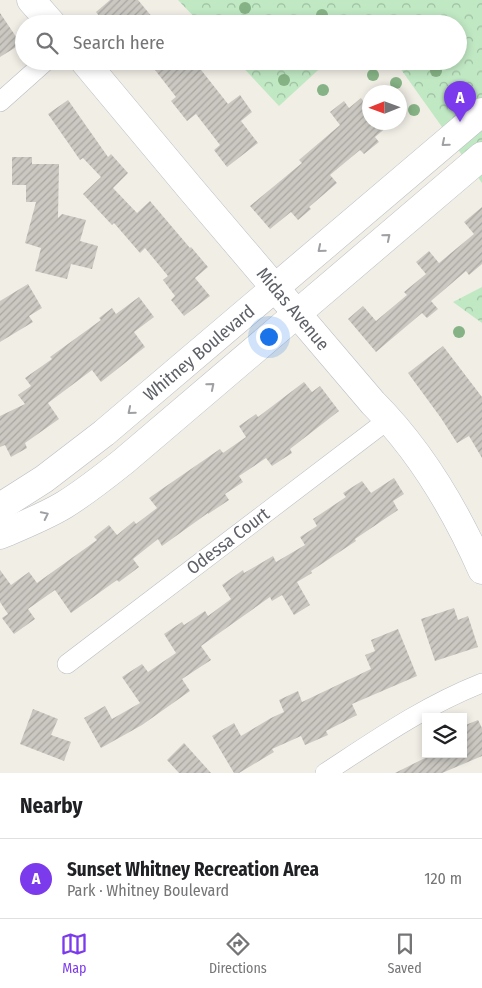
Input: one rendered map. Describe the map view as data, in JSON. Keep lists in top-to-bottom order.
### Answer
{
  "streets": {
    "street": ["Midas Avenue", "Whitney Boulevard", "Odessa Court"]
  },
  "crossings": [
    ["Midas Avenue", "Whitney Boulevard"],
    ["Midas Avenue", "Odessa Court"]
  ],
  "north": "left",
  "page": {
    "search": "Search here",
    "pins": "A",
    "heading": "Nearby",
    "list": [
      {
        "mark": "A",
        "name": "Sunset Whitney Recreation Area",
        "note": "Park · Whitney Boulevard",
        "value": "120 m"
      }
    ],
    "nav": ["Map", "Directions", "Saved"]
  }
}
